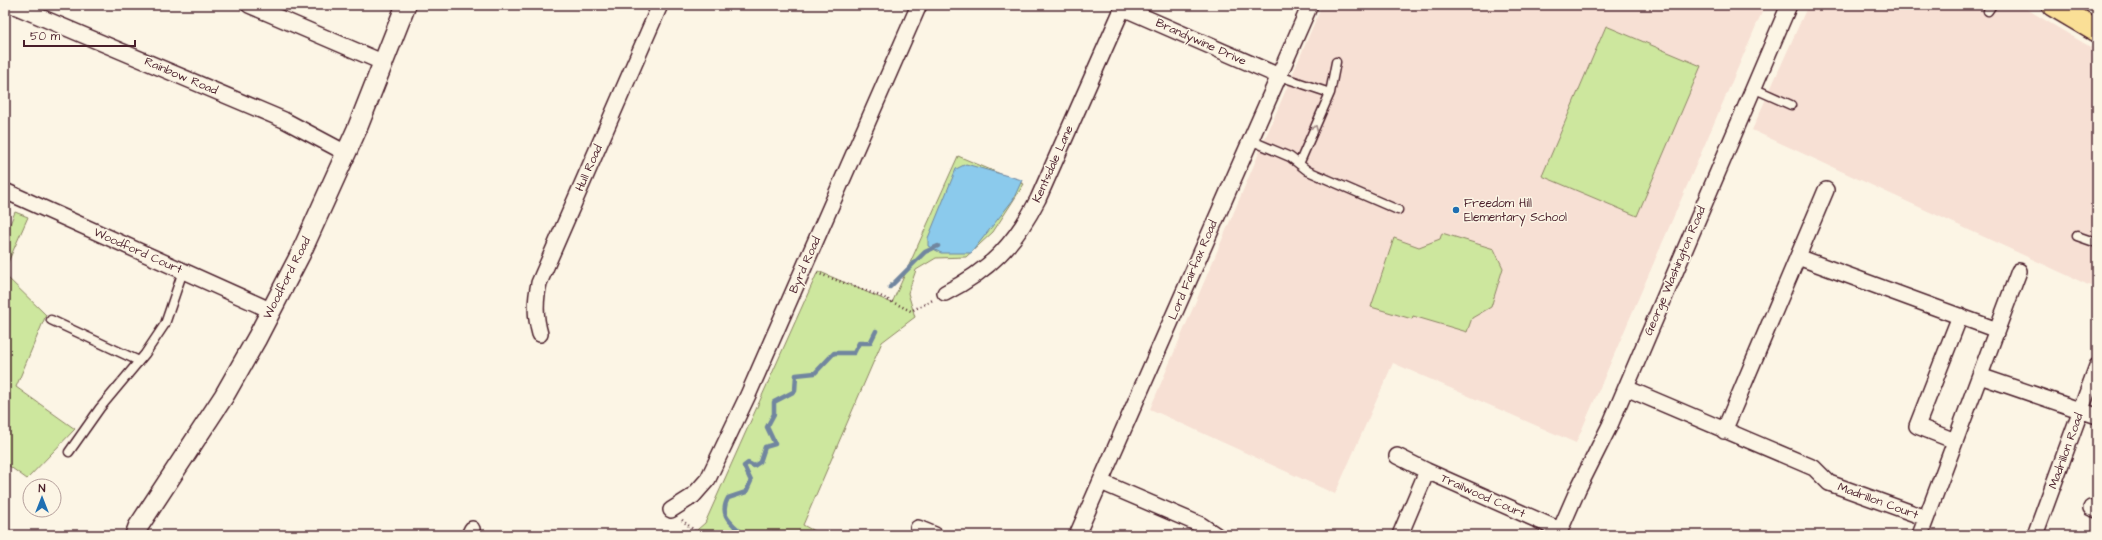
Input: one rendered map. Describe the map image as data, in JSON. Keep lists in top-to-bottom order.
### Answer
{
  "streets": {
    "street": [
      "Brandywine Drive",
      "Rainbow Road",
      "Kentsdale Lane",
      "Hull Road",
      "Woodford Court",
      "Byrd Road",
      "Lord Fairfax Road",
      "George Washington Road",
      "Woodford Road",
      "Madrillon Road",
      "Trailwood Court",
      "Madrillon Court"
    ]
  },
  "crossings": [
    ["Brandywine Drive", "Kentsdale Lane"],
    ["Brandywine Drive", "Lord Fairfax Road"],
    ["Rainbow Road", "Woodford Road"],
    ["Woodford Court", "Woodford Road"],
    ["George Washington Road", "Trailwood Court"],
    ["George Washington Road", "Madrillon Court"]
  ],
  "places": ["Freedom Hill Elementary School"],
  "scale_bar": "50 m",
  "north": "top"
}
